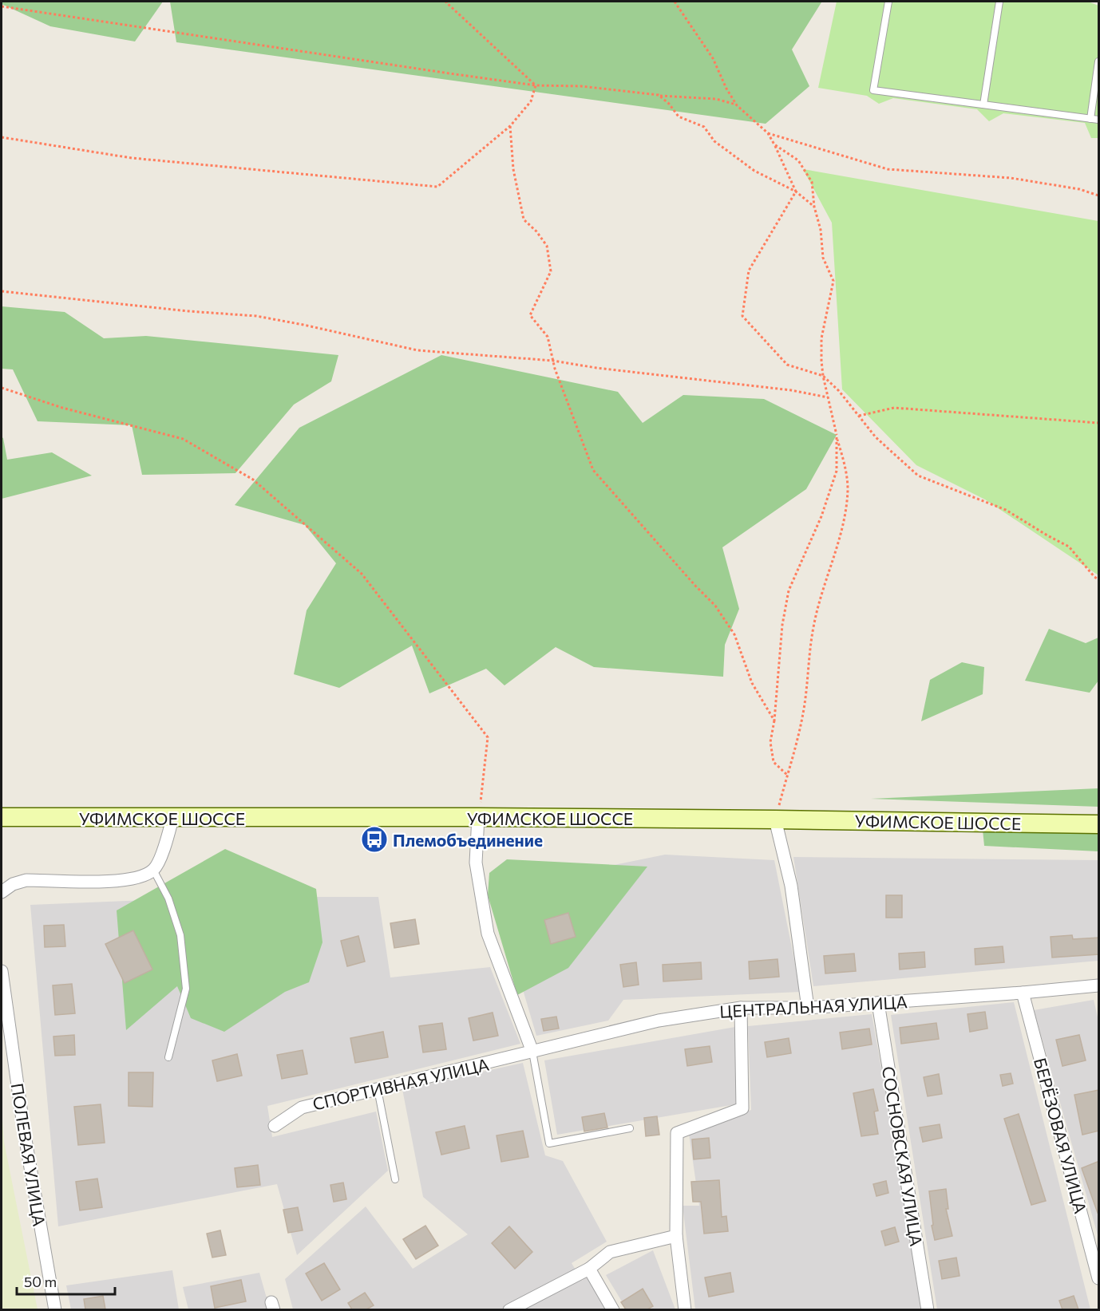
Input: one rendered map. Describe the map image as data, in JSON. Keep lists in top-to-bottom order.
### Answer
{
  "streets": {
    "main road": ["УФИМСКОЕ ШОССЕ"],
    "street": [
      "ЦЕНТРАЛЬНАЯ УЛИЦА",
      "СПОРТИВНАЯ УЛИЦА",
      "БЕРЁЗОВАЯ УЛИЦА",
      "ПОЛЕВАЯ УЛИЦА",
      "СОСНОВСКАЯ УЛИЦА"
    ]
  },
  "crossings": [
    ["ЦЕНТРАЛЬНАЯ УЛИЦА", "СПОРТИВНАЯ УЛИЦА"],
    ["ЦЕНТРАЛЬНАЯ УЛИЦА", "БЕРЁЗОВАЯ УЛИЦА"],
    ["ЦЕНТРАЛЬНАЯ УЛИЦА", "СОСНОВСКАЯ УЛИЦА"]
  ],
  "places": {
    "bus stop": ["Племобъединение"]
  },
  "scale_bar": "50 m"
}
